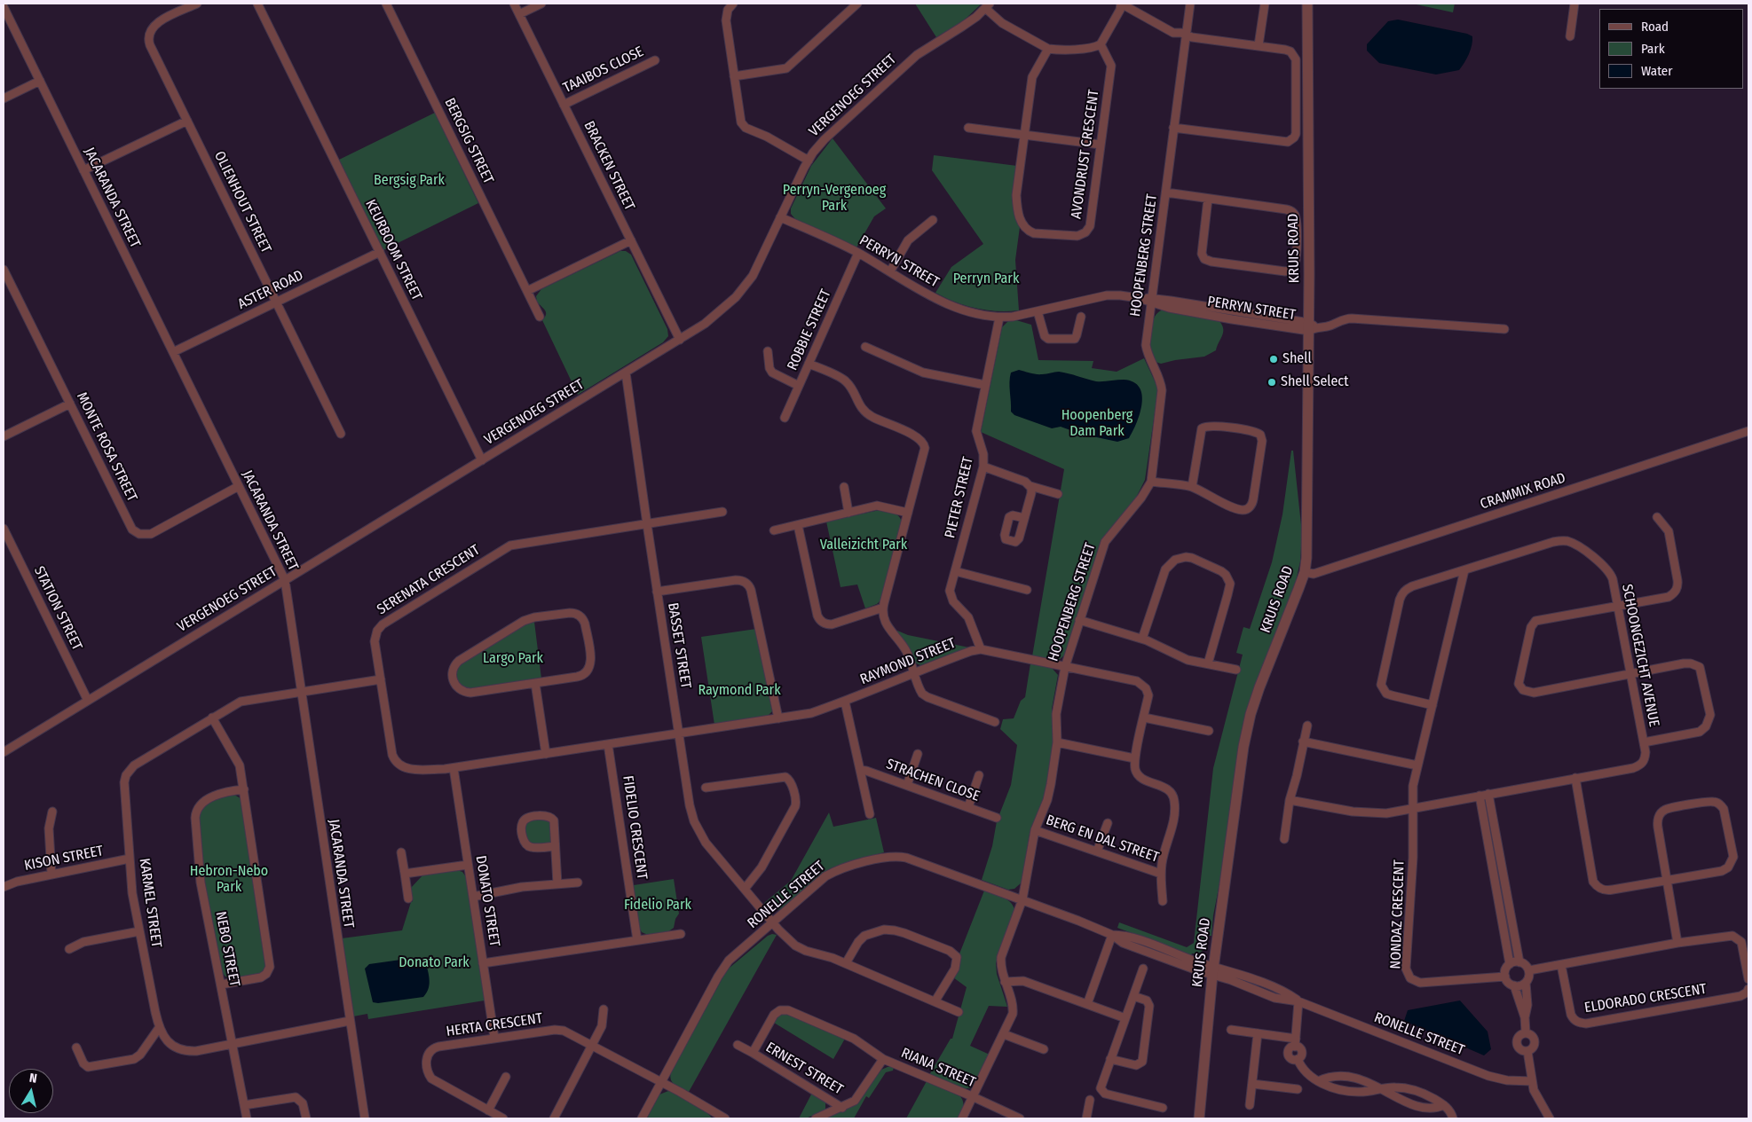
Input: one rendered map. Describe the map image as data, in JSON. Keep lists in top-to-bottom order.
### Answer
{
  "streets": {
    "street": [
      "TAAIBOS CLOSE",
      "VERGENOEG STREET",
      "BERGSIG STREET",
      "AVONDRUST CRESCENT",
      "BRACKEN STREET",
      "JACARANDA STREET",
      "OLIENHOUT STREET",
      "KRUIS ROAD",
      "KEURBOOM STREET",
      "HOOPENBERG STREET",
      "PERRYN STREET",
      "ASTER ROAD",
      "ROBBIE STREET",
      "MONTE ROSA STREET",
      "CRAMMIX ROAD",
      "PIETER STREET",
      "SERENATA CRESCENT",
      "STATION STREET",
      "BASSET STREET",
      "SCHOONGEZICHT AVENUE",
      "RAYMOND STREET",
      "STRACHEN CLOSE",
      "FIDELIO CRESCENT",
      "BERG EN DAL STREET",
      "KISON STREET",
      "RONELLE STREET",
      "DONATO STREET",
      "KARMEL STREET",
      "NONDAZ CRESCENT",
      "NEBO STREET",
      "ELDORADO CRESCENT",
      "HERTA CRESCENT",
      "RIANA STREET",
      "ERNEST STREET"
    ]
  },
  "crossings": [
    ["TAAIBOS CLOSE", "BRACKEN STREET"],
    ["VERGENOEG STREET", "BRACKEN STREET"],
    ["VERGENOEG STREET", "JACARANDA STREET"],
    ["VERGENOEG STREET", "KEURBOOM STREET"],
    ["VERGENOEG STREET", "PERRYN STREET"],
    ["VERGENOEG STREET", "STATION STREET"],
    ["VERGENOEG STREET", "BASSET STREET"],
    ["JACARANDA STREET", "ASTER ROAD"],
    ["JACARANDA STREET", "MONTE ROSA STREET"],
    ["JACARANDA STREET", "KARMEL STREET"],
    ["OLIENHOUT STREET", "ASTER ROAD"],
    ["KRUIS ROAD", "PERRYN STREET"],
    ["KRUIS ROAD", "CRAMMIX ROAD"],
    ["KRUIS ROAD", "RONELLE STREET"],
    ["KEURBOOM STREET", "ASTER ROAD"],
    ["HOOPENBERG STREET", "PERRYN STREET"],
    ["HOOPENBERG STREET", "RAYMOND STREET"],
    ["HOOPENBERG STREET", "BERG EN DAL STREET"],
    ["HOOPENBERG STREET", "RONELLE STREET"],
    ["HOOPENBERG STREET", "RIANA STREET"],
    ["PERRYN STREET", "ROBBIE STREET"],
    ["PERRYN STREET", "PIETER STREET"],
    ["PIETER STREET", "RAYMOND STREET"],
    ["SERENATA CRESCENT", "BASSET STREET"],
    ["SERENATA CRESCENT", "RAYMOND STREET"],
    ["SERENATA CRESCENT", "FIDELIO CRESCENT"],
    ["SERENATA CRESCENT", "DONATO STREET"],
    ["SERENATA CRESCENT", "KARMEL STREET"],
    ["BASSET STREET", "RAYMOND STREET"],
    ["BASSET STREET", "RONELLE STREET"],
    ["SCHOONGEZICHT AVENUE", "NONDAZ CRESCENT"],
    ["KISON STREET", "KARMEL STREET"],
    ["RONELLE STREET", "HERTA CRESCENT"],
    ["DONATO STREET", "HERTA CRESCENT"],
    ["KARMEL STREET", "NEBO STREET"],
    ["RIANA STREET", "ERNEST STREET"]
  ],
  "parks": [
    "Bergsig Park",
    "Perryn-Vergenoeg Park",
    "Perryn Park",
    "Hoopenberg Dam Park",
    "Valleizicht Park",
    "Largo Park",
    "Raymond Park",
    "Hebron-Nebo Park",
    "Fidelio Park",
    "Donato Park"
  ],
  "places": ["Shell", "Shell Select"],
  "legend": ["Road", "Park", "Water"],
  "north": "top"
}
